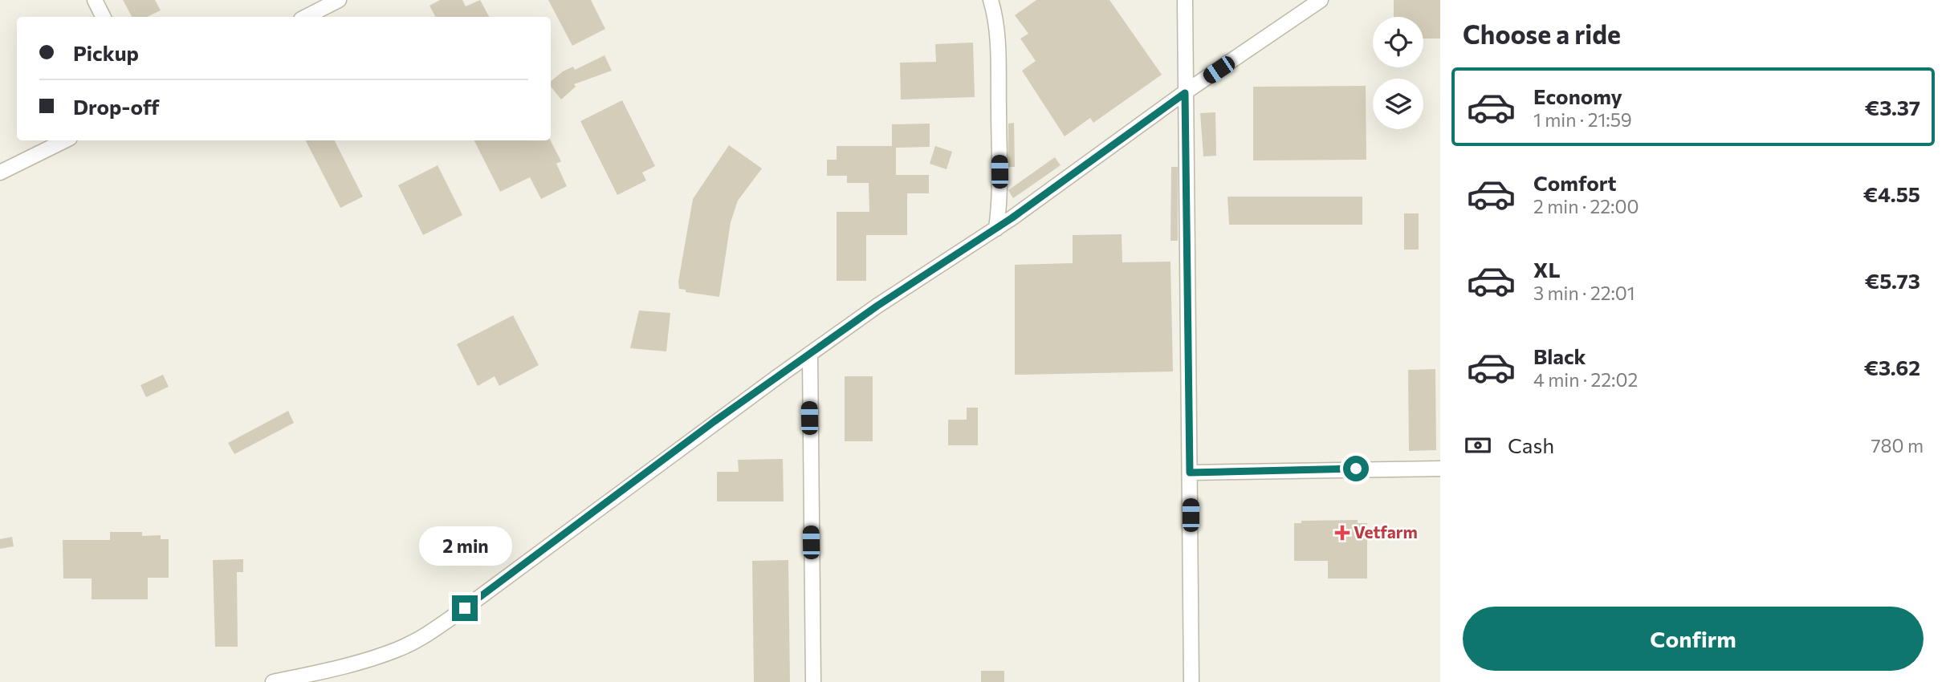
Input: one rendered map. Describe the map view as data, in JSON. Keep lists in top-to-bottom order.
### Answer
{
  "places": {
    "health": ["Vetfarm"]
  },
  "page": {
    "heading": "Choose a ride",
    "banner": ["Pickup", "Drop-off"],
    "list": [
      {
        "name": "Economy",
        "note": "1 min · 21:59",
        "value": "€3.37"
      },
      {
        "name": "Comfort",
        "note": "2 min · 22:00",
        "value": "€4.55"
      },
      {
        "name": "XL",
        "note": "3 min · 22:01",
        "value": "€5.73"
      },
      {
        "name": "Black",
        "note": "4 min · 22:02",
        "value": "€3.62"
      }
    ],
    "pay": ["Cash", "780 m"],
    "bubble": "2 min",
    "buttons": "Confirm"
  }
}
